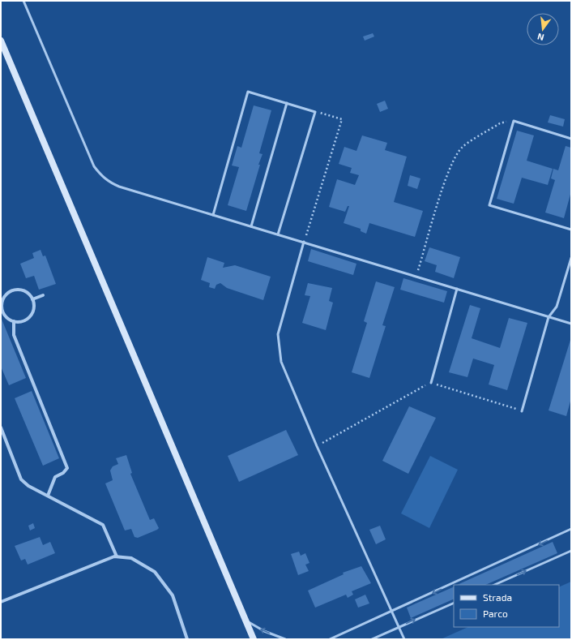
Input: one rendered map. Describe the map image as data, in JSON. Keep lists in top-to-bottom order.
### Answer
{
  "legend": ["Strada", "Parco"],
  "north": "bottom"
}
